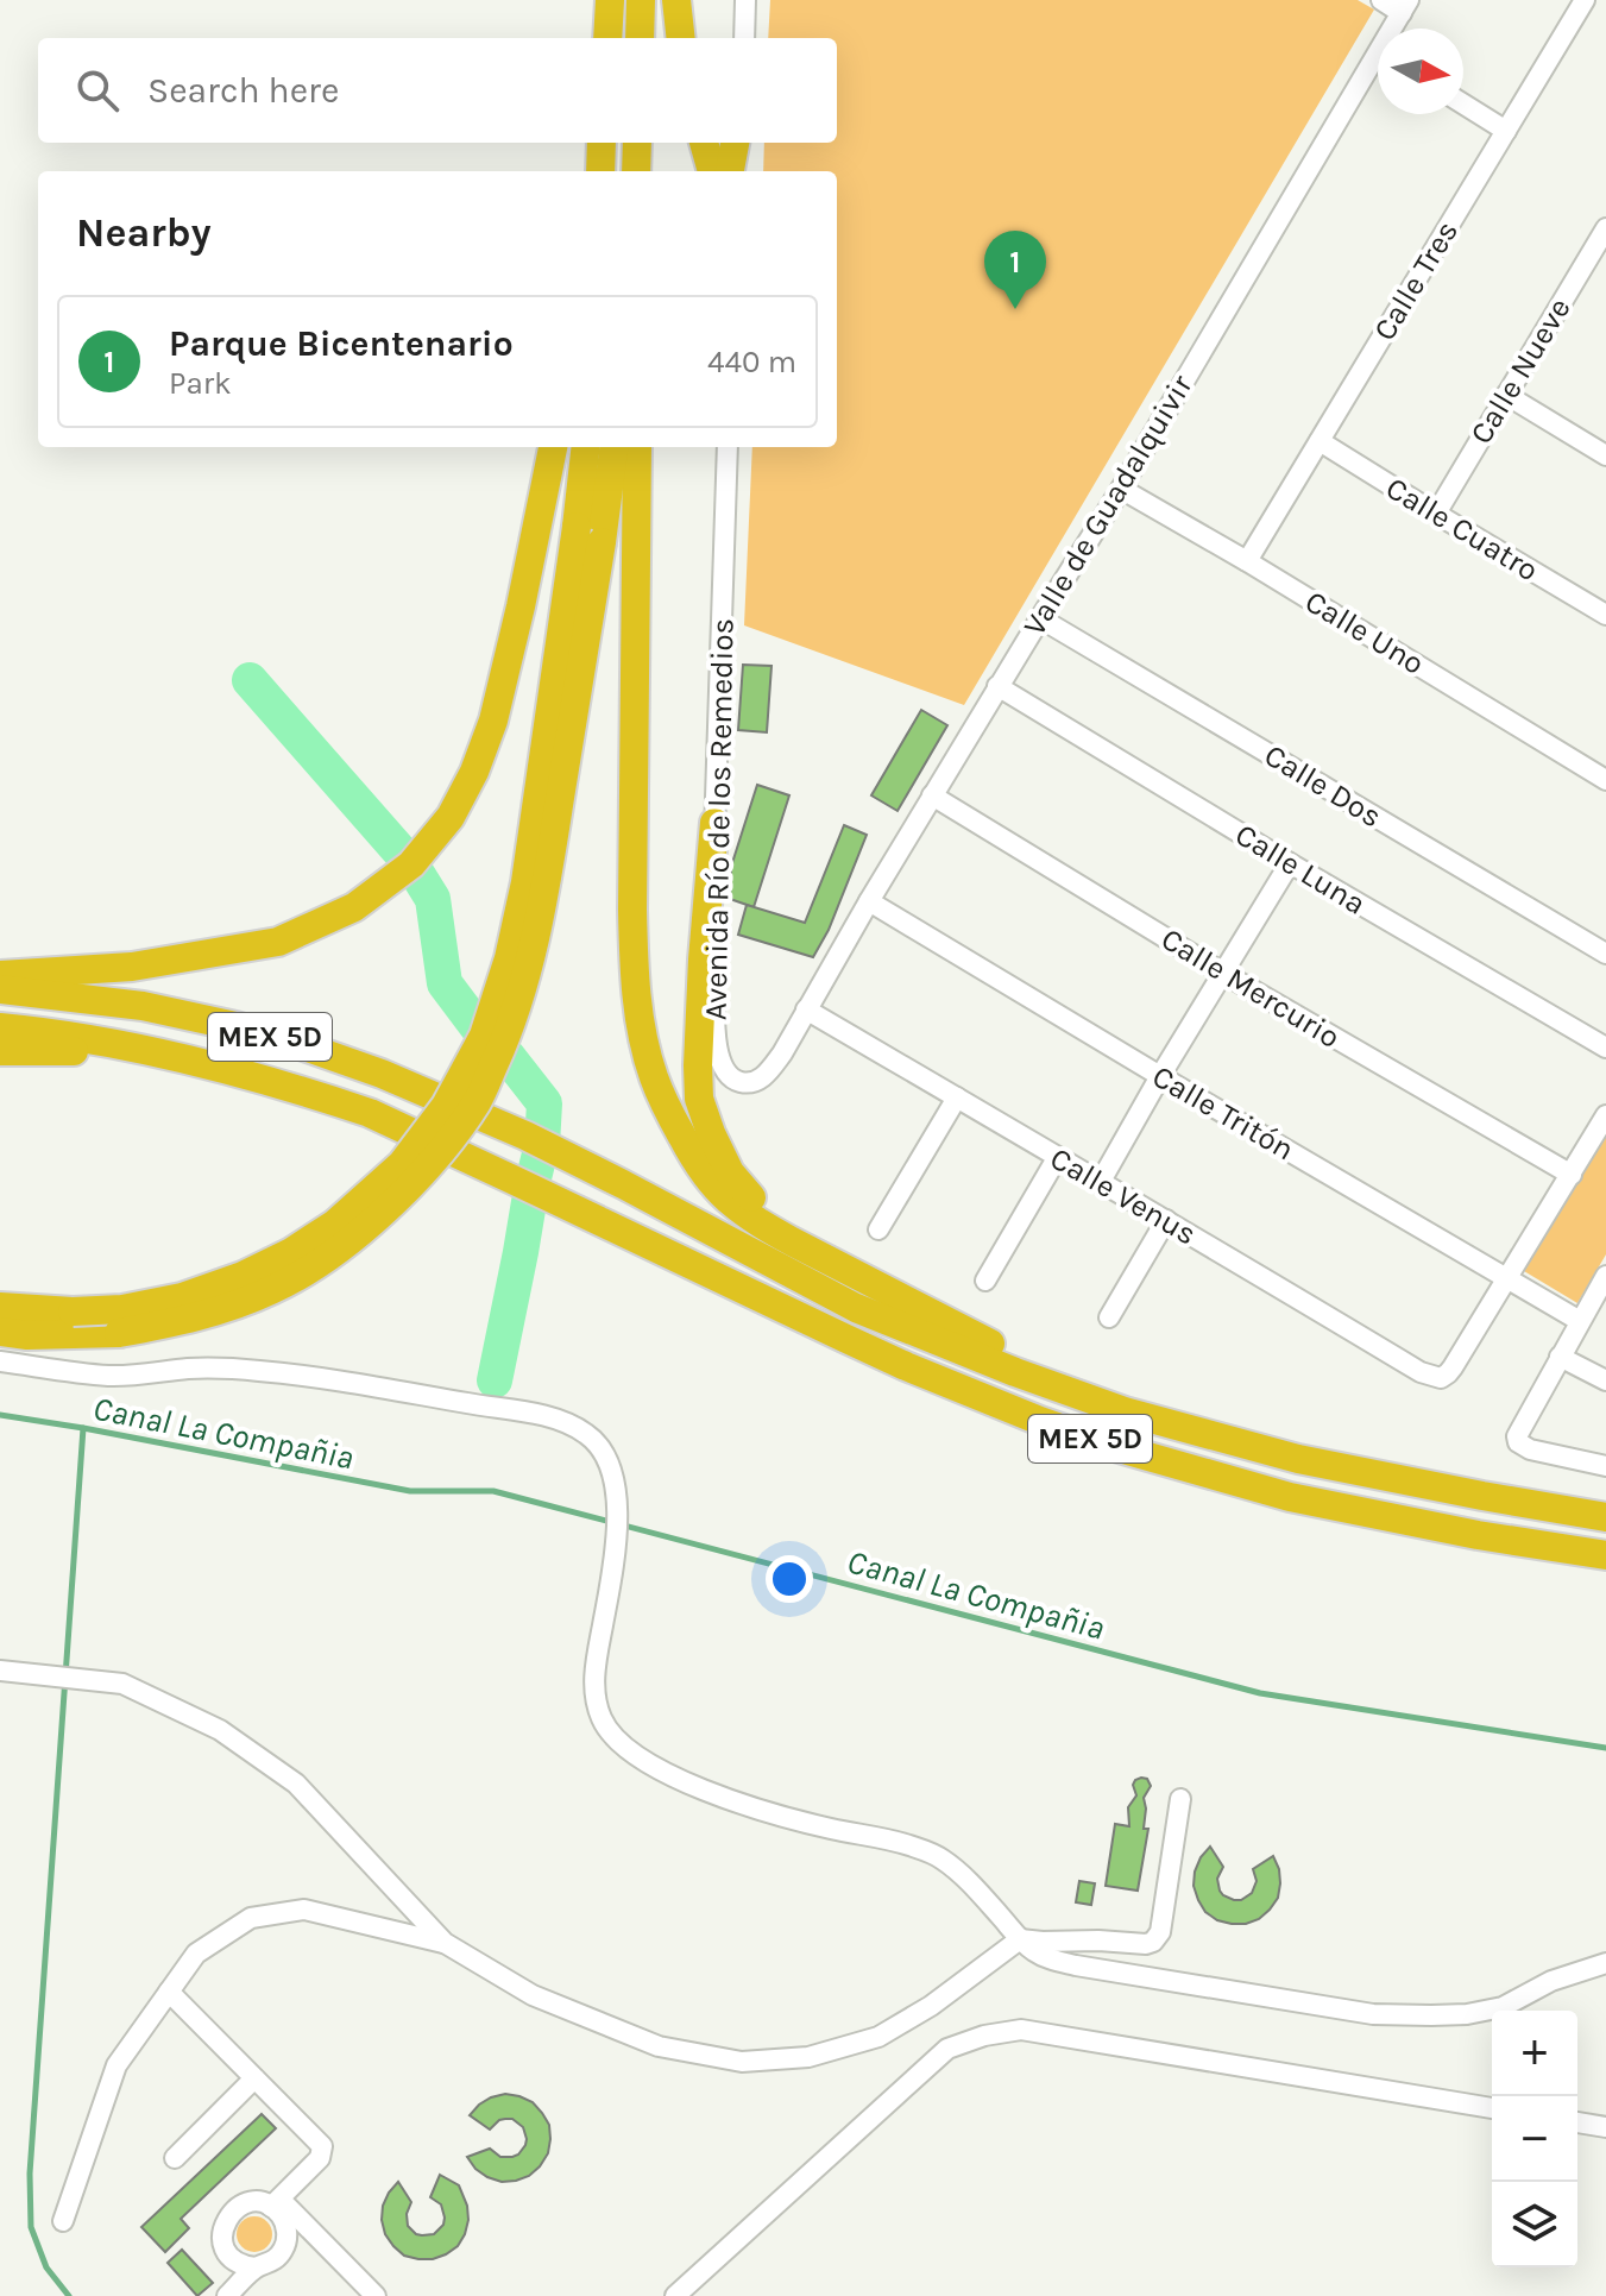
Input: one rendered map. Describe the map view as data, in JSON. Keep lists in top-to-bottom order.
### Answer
{
  "streets": {
    "highway": ["MEX 5D"],
    "street": [
      "Calle Tres",
      "Calle Nueve",
      "Valle de Guadalquivir",
      "Calle Cuatro",
      "Calle Uno",
      "Calle Dos",
      "Avenida Río de los Remedios",
      "Calle Luna",
      "Calle Mercurio",
      "Calle Tritón",
      "Calle Venus"
    ]
  },
  "crossings": [
    ["Calle Tres", "Calle Cuatro"],
    ["Calle Tres", "Calle Uno"],
    ["Calle Nueve", "Calle Cuatro"],
    ["Valle de Guadalquivir", "Calle Uno"],
    ["Valle de Guadalquivir", "Calle Dos"],
    ["Valle de Guadalquivir", "Avenida Río de los Remedios"],
    ["Valle de Guadalquivir", "Calle Luna"],
    ["Valle de Guadalquivir", "Calle Mercurio"],
    ["Valle de Guadalquivir", "Calle Tritón"],
    ["Valle de Guadalquivir", "Calle Venus"],
    ["Avenida Río de los Remedios", "Calle Venus"],
    ["Calle Tritón", "Calle Venus"]
  ],
  "water": ["Canal La Compañia"],
  "north": "right",
  "page": {
    "search": "Search here",
    "heading": "Nearby",
    "pins": "1",
    "list": [
      {
        "mark": "1",
        "name": "Parque Bicentenario",
        "note": "Park",
        "value": "440 m"
      }
    ],
    "map_buttons": ["+", "−"]
  }
}
